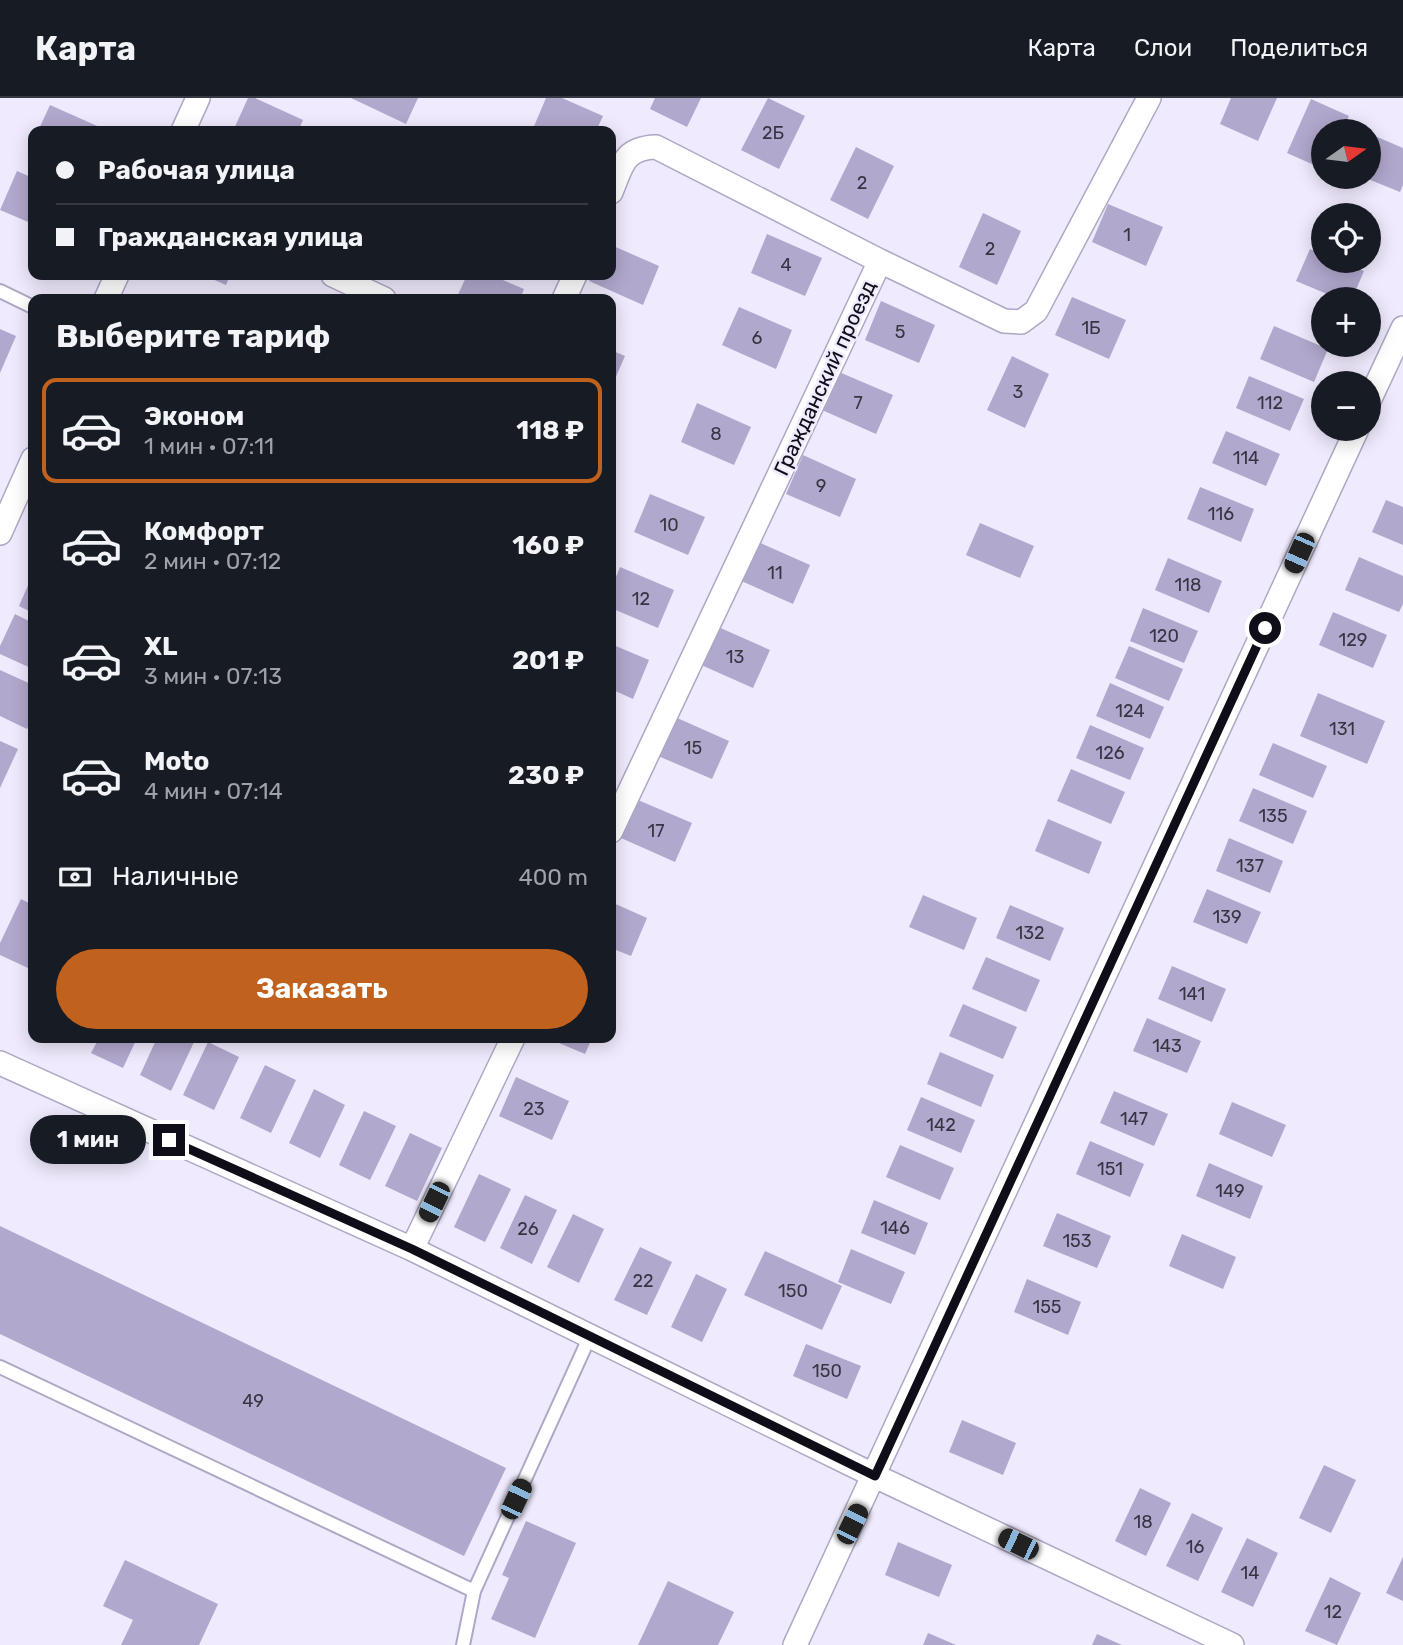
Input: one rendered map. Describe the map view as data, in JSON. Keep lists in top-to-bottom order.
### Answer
{
  "streets": {
    "street": ["Гражданский проезд"]
  },
  "house_numbers": [
    "2Б",
    "2",
    "1",
    "2",
    "4",
    "1Б",
    "5",
    "6",
    "3",
    "7",
    "112",
    "8",
    "114",
    "9",
    "116",
    "10",
    "11",
    "118",
    "12",
    "120",
    "129",
    "13",
    "124",
    "131",
    "15",
    "126",
    "135",
    "17",
    "137",
    "139",
    "132",
    "141",
    "143",
    "23",
    "147",
    "142",
    "151",
    "149",
    "146",
    "26",
    "153",
    "22",
    "150",
    "155",
    "150",
    "49",
    "18",
    "16",
    "14",
    "12"
  ],
  "north": "right",
  "page": {
    "header": "Карта",
    "nav": ["Карта", "Слои", "Поделиться"],
    "map_buttons": ["+", "−"],
    "banner": ["Рабочая улица", "Гражданская улица"],
    "heading": "Выберите тариф",
    "list": [
      {
        "name": "Эконом",
        "note": "1 мин · 07:11",
        "value": "118 ₽"
      },
      {
        "name": "Комфорт",
        "note": "2 мин · 07:12",
        "value": "160 ₽"
      },
      {
        "name": "XL",
        "note": "3 мин · 07:13",
        "value": "201 ₽"
      },
      {
        "name": "Moto",
        "note": "4 мин · 07:14",
        "value": "230 ₽"
      }
    ],
    "pay": ["Наличные", "400 m"],
    "buttons": "Заказать",
    "bubble": "1 мин"
  }
}
